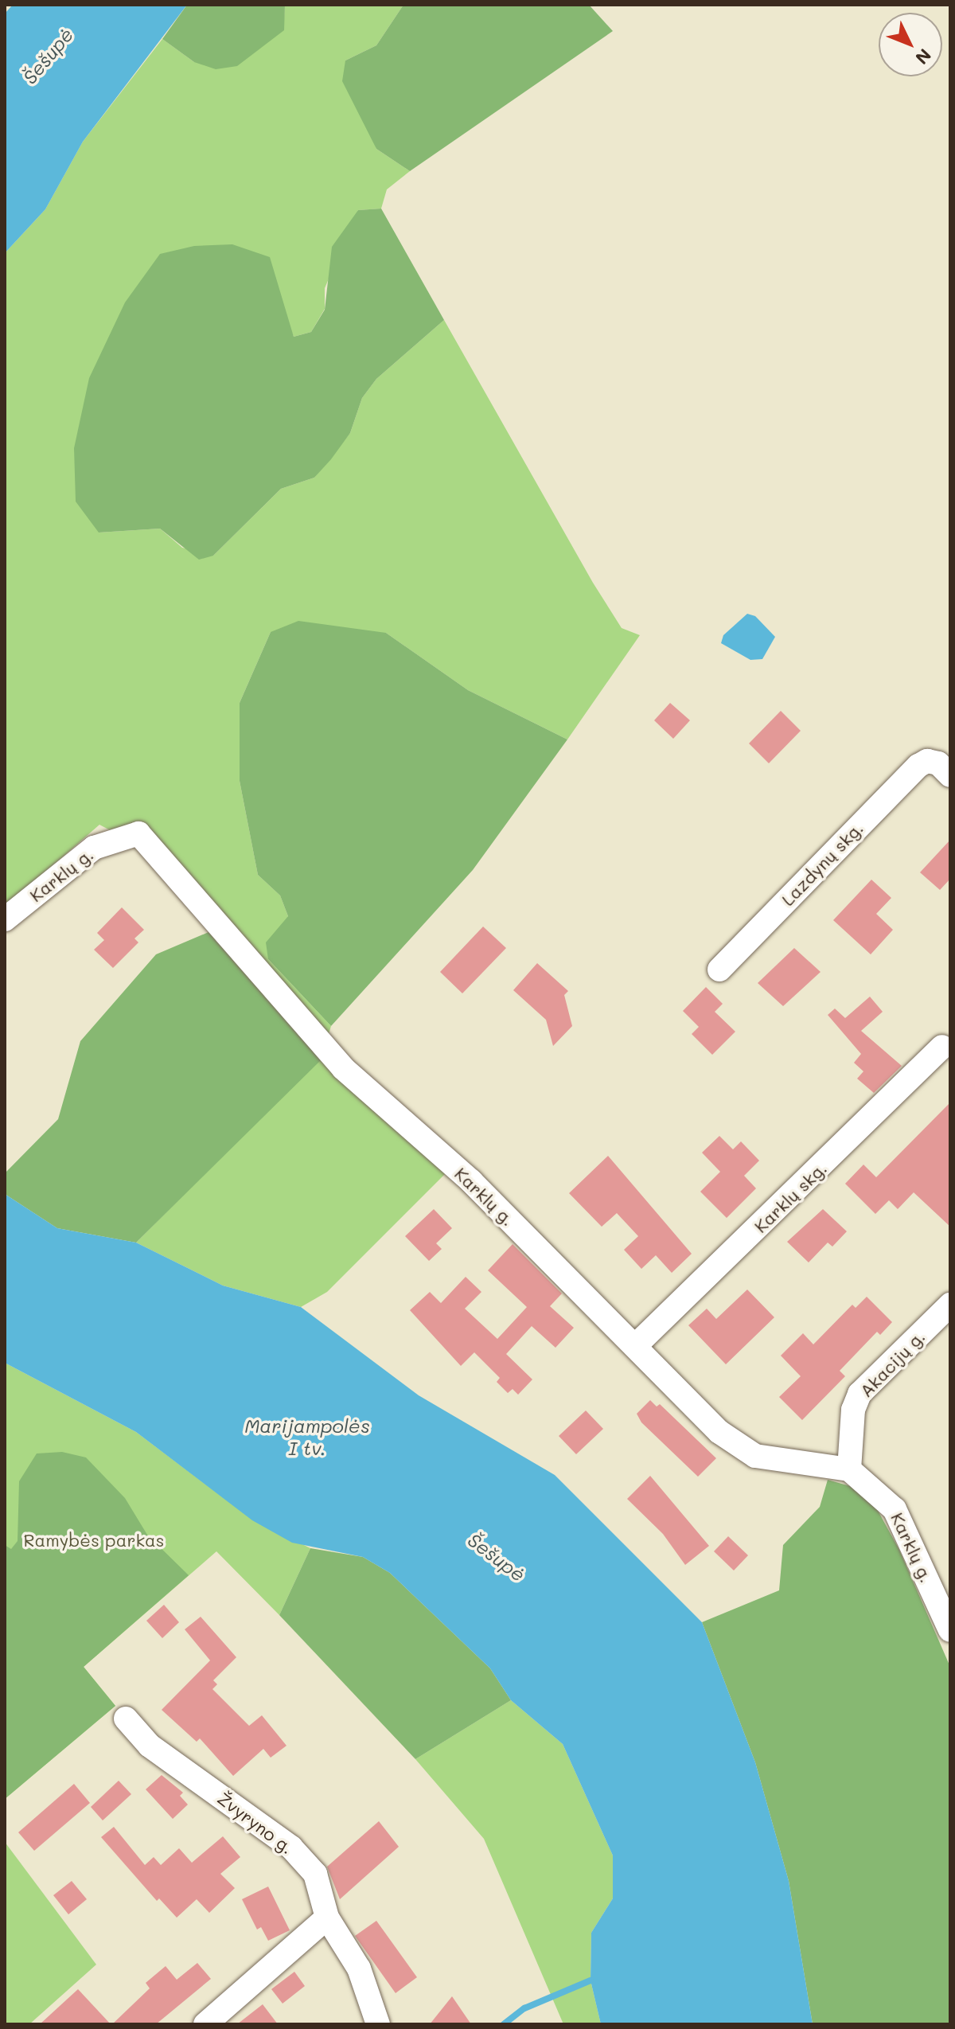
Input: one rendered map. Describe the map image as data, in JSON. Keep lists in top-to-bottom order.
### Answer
{
  "streets": {
    "street": [
      "Lazdynų skg.",
      "Karklų g.",
      "Karklų skg.",
      "Akacijų g.",
      "Žvyryno g."
    ]
  },
  "crossings": [
    ["Karklų g.", "Karklų skg."],
    ["Karklų g.", "Akacijų g."]
  ],
  "water": ["Šešupė", "Marijampolės I tv."],
  "parks": ["Ramybės parkas"],
  "north": "bottom right"
}
